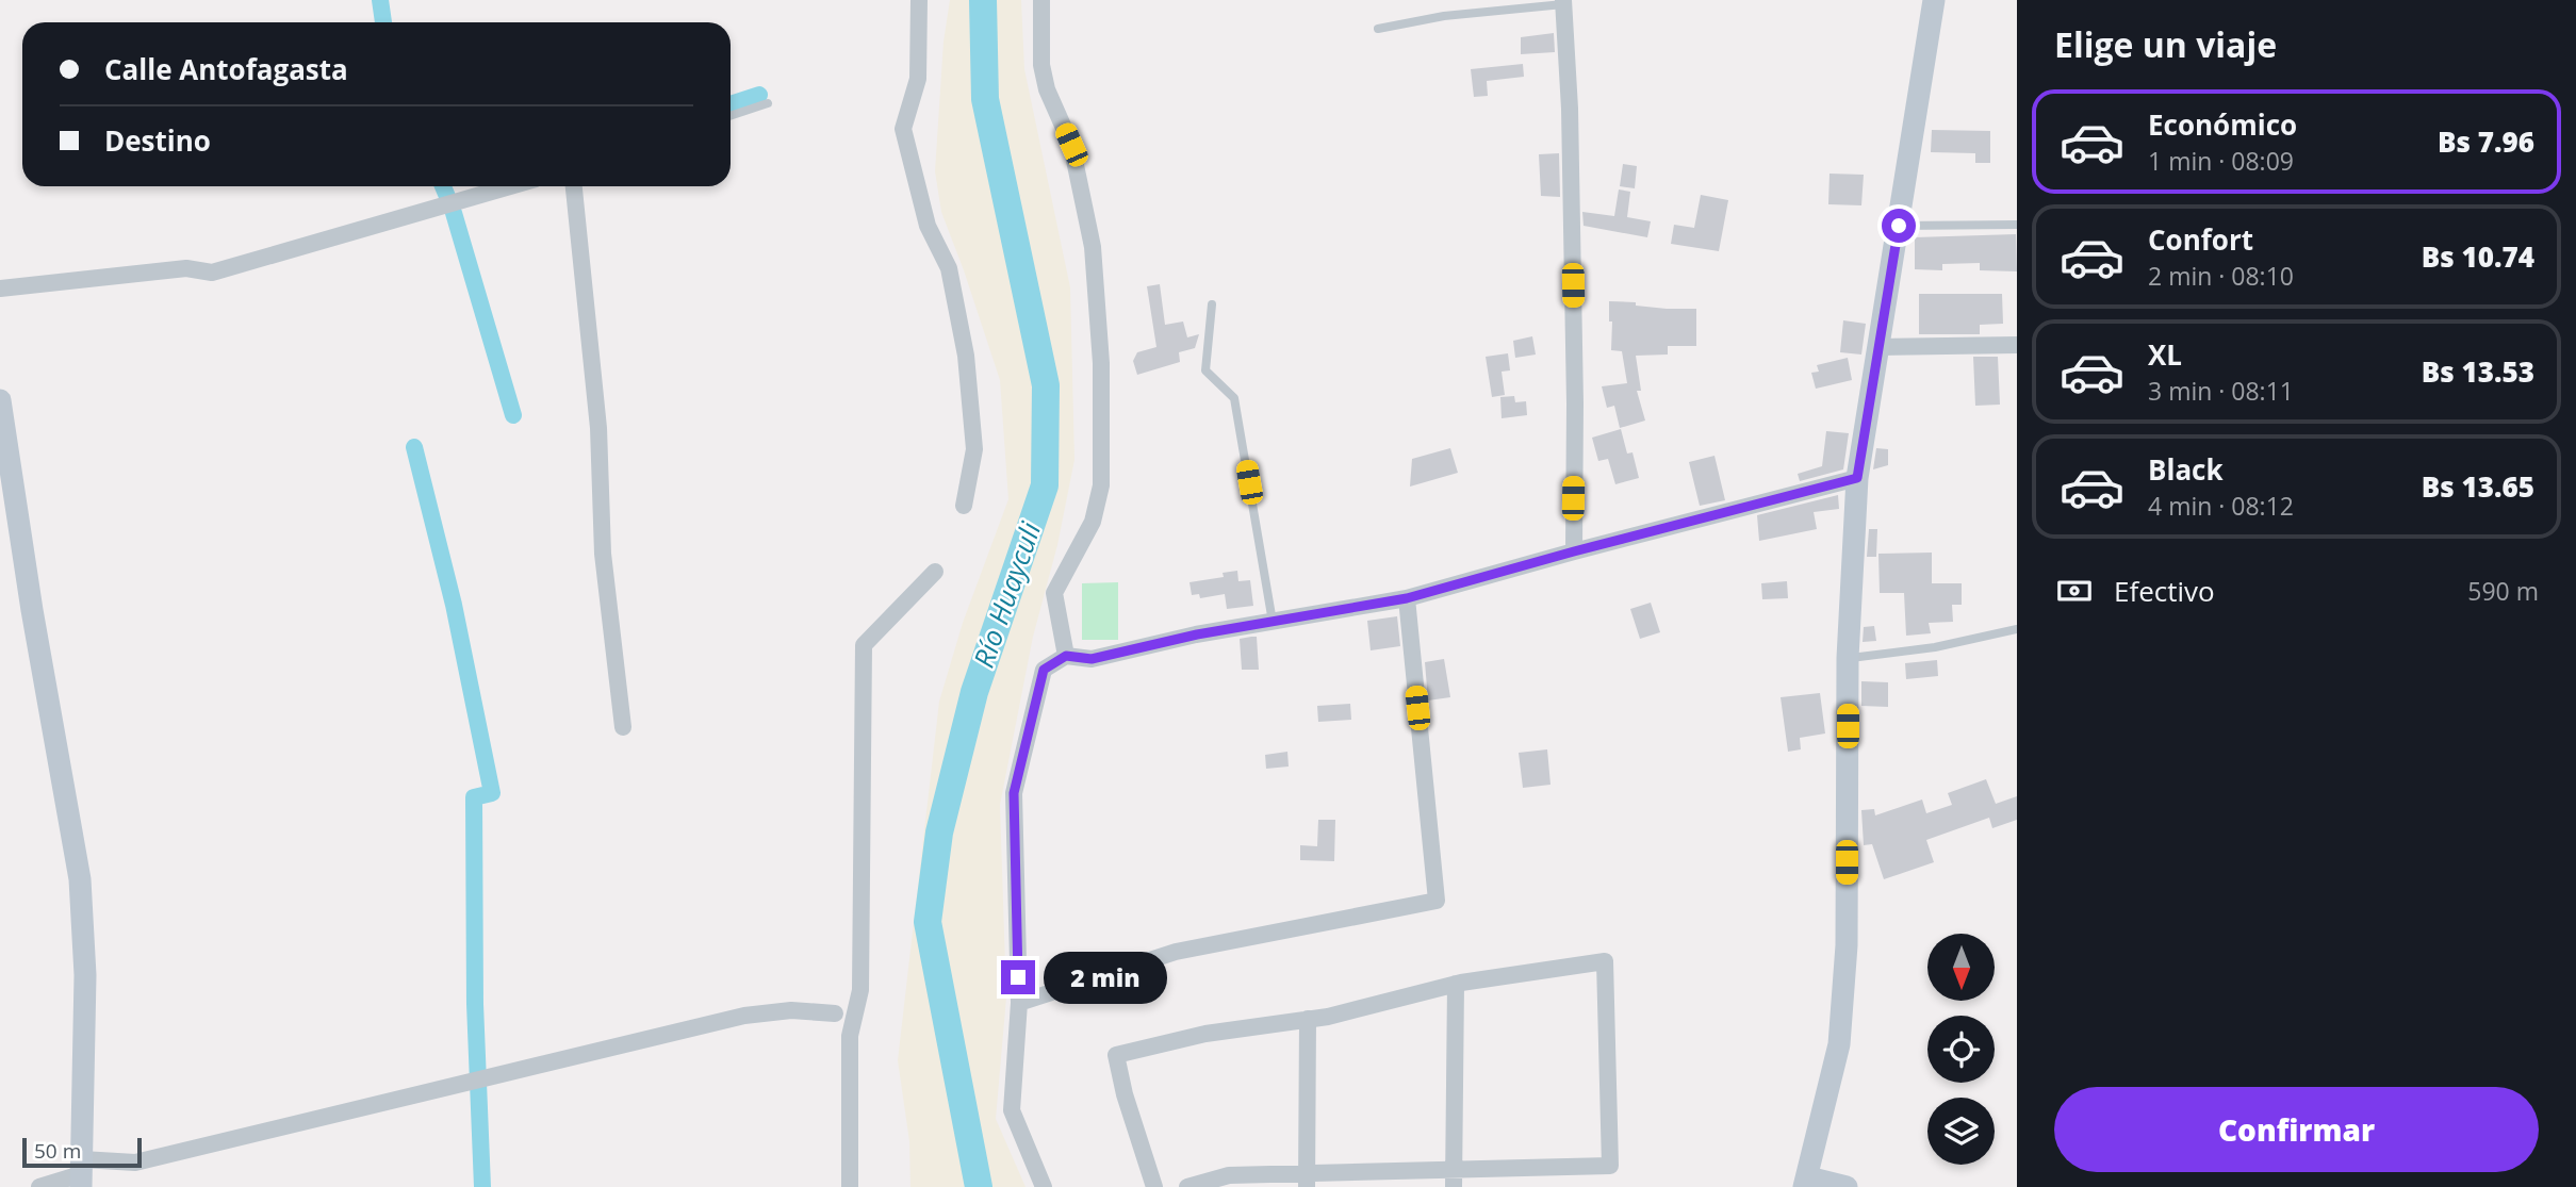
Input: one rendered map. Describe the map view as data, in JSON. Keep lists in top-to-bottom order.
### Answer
{
  "water": ["Río Huayculi"],
  "scale_bar": "50 m",
  "north": "bottom",
  "page": {
    "heading": "Elige un viaje",
    "banner": ["Calle Antofagasta", "Destino"],
    "list": [
      {
        "name": "Económico",
        "note": "1 min · 08:09",
        "value": "Bs 7.96"
      },
      {
        "name": "Confort",
        "note": "2 min · 08:10",
        "value": "Bs 10.74"
      },
      {
        "name": "XL",
        "note": "3 min · 08:11",
        "value": "Bs 13.53"
      },
      {
        "name": "Black",
        "note": "4 min · 08:12",
        "value": "Bs 13.65"
      }
    ],
    "pay": ["Efectivo", "590 m"],
    "bubble": "2 min",
    "buttons": "Confirmar",
    "scale": "50 m"
  }
}
